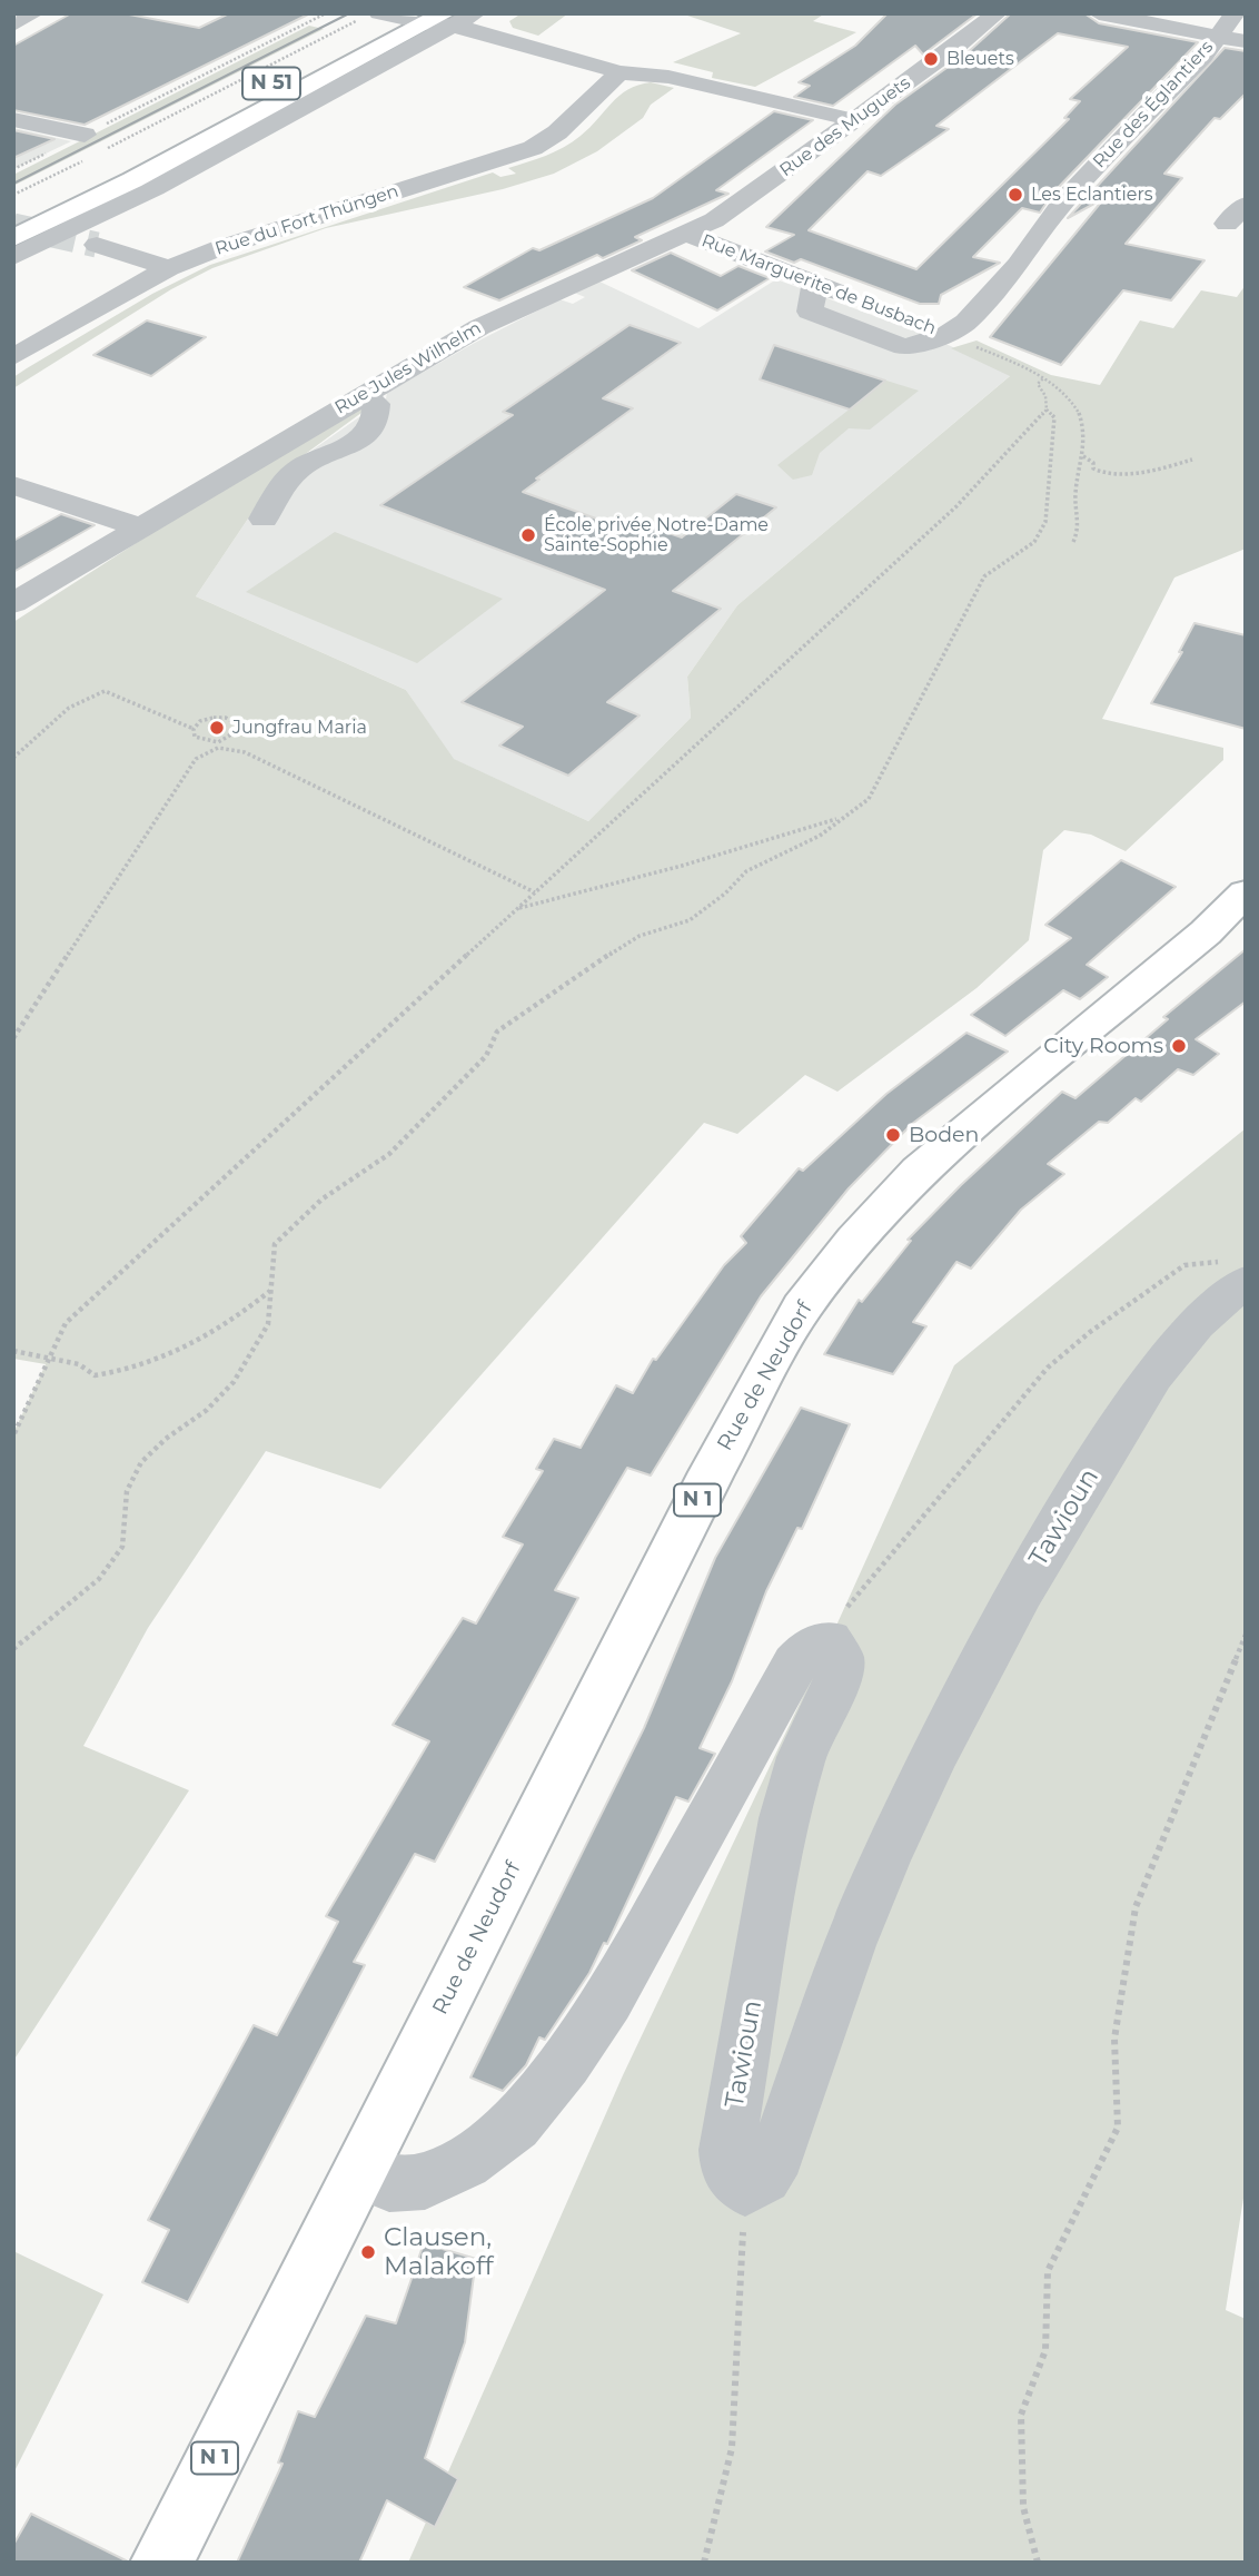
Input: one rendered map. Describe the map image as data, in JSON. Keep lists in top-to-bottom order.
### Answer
{
  "streets": {
    "main road": ["N 51", "Rue de Neudorf", "N 1"],
    "street": [
      "Rue des Églantiers",
      "Rue des Muguets",
      "Rue du Fort Thüngen",
      "Rue Marguerite de Busbach",
      "Rue Jules Wilhelm",
      "Tawioun"
    ]
  },
  "crossings": [
    ["Rue des Muguets", "Rue Marguerite de Busbach"],
    ["Rue des Muguets", "Rue Jules Wilhelm"],
    ["Rue Marguerite de Busbach", "Rue Jules Wilhelm"]
  ],
  "places": [
    "Bleuets",
    "Les Eclantiers",
    "École privée Notre-Dame Sainte-Sophie",
    "Jungfrau Maria",
    "City Rooms",
    "Boden",
    "Clausen, Malakoff"
  ]
}
